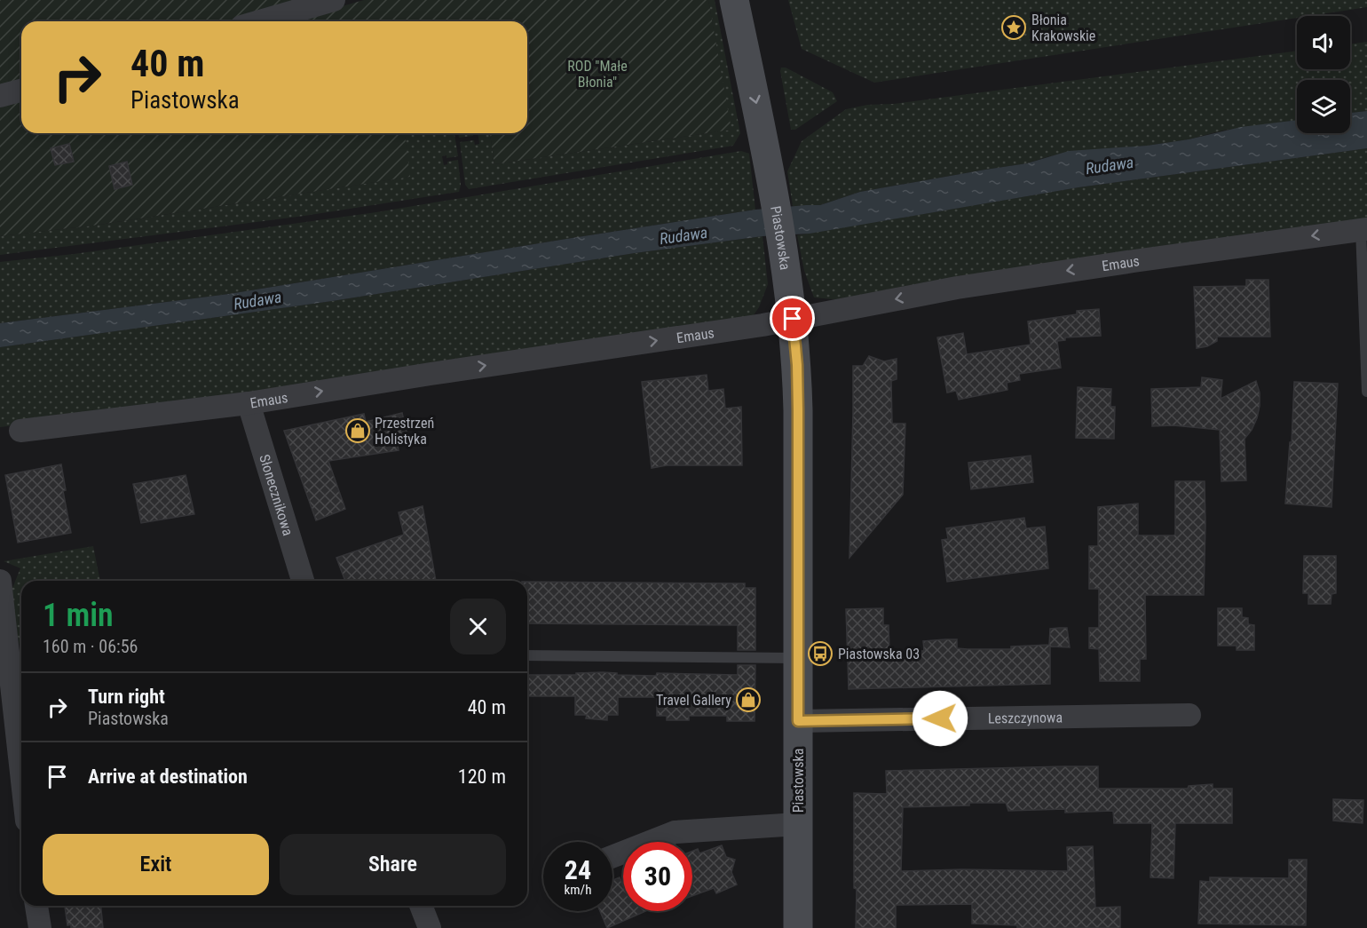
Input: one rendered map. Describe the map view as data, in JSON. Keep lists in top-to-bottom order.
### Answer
{
  "streets": {
    "street": [
      "Piastowska",
      "Emaus",
      "Słonecznikowa",
      "Leszczynowa"
    ]
  },
  "crossings": [
    ["Piastowska", "Emaus"],
    ["Piastowska", "Leszczynowa"],
    ["Emaus", "Słonecznikowa"]
  ],
  "water": ["Rudawa"],
  "parks": ["ROD \"Małe Błonia\""],
  "places": {
    "place": ["Błonia Krakowskie"],
    "shop": ["Przestrzeń Holistyka", "Travel Gallery"],
    "bus stop": ["Piastowska 03"]
  },
  "page": {
    "turn": ["40 m", "Piastowska"],
    "heading": ["1 min", "160 m · 06:56"],
    "list": [
      {
        "name": "Turn right",
        "note": "Piastowska",
        "value": "40 m"
      },
      {
        "name": "Arrive at destination",
        "value": "120 m"
      }
    ],
    "buttons": ["Exit", "Share"],
    "speed": "24 km/h",
    "limit": "30"
  }
}
